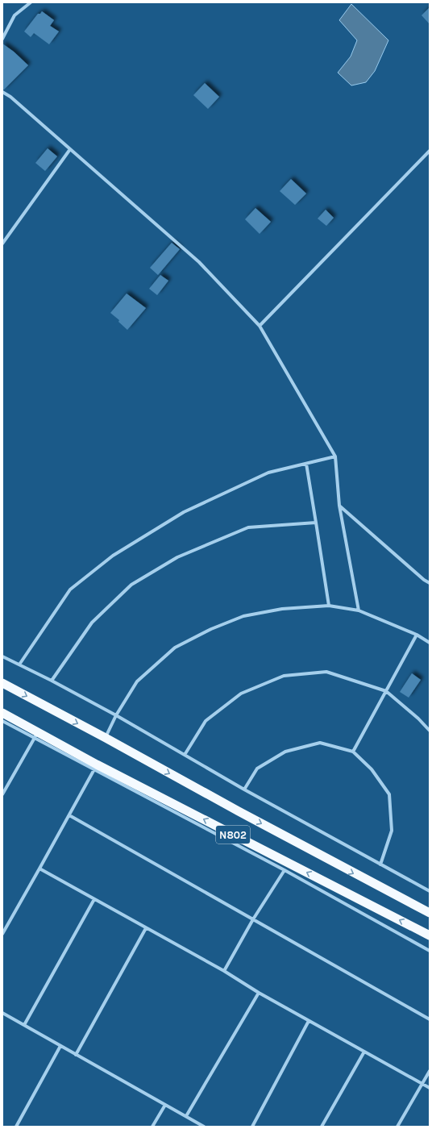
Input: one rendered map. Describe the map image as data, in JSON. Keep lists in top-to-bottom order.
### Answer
{
  "streets": {
    "highway": ["N802"]
  }
}
